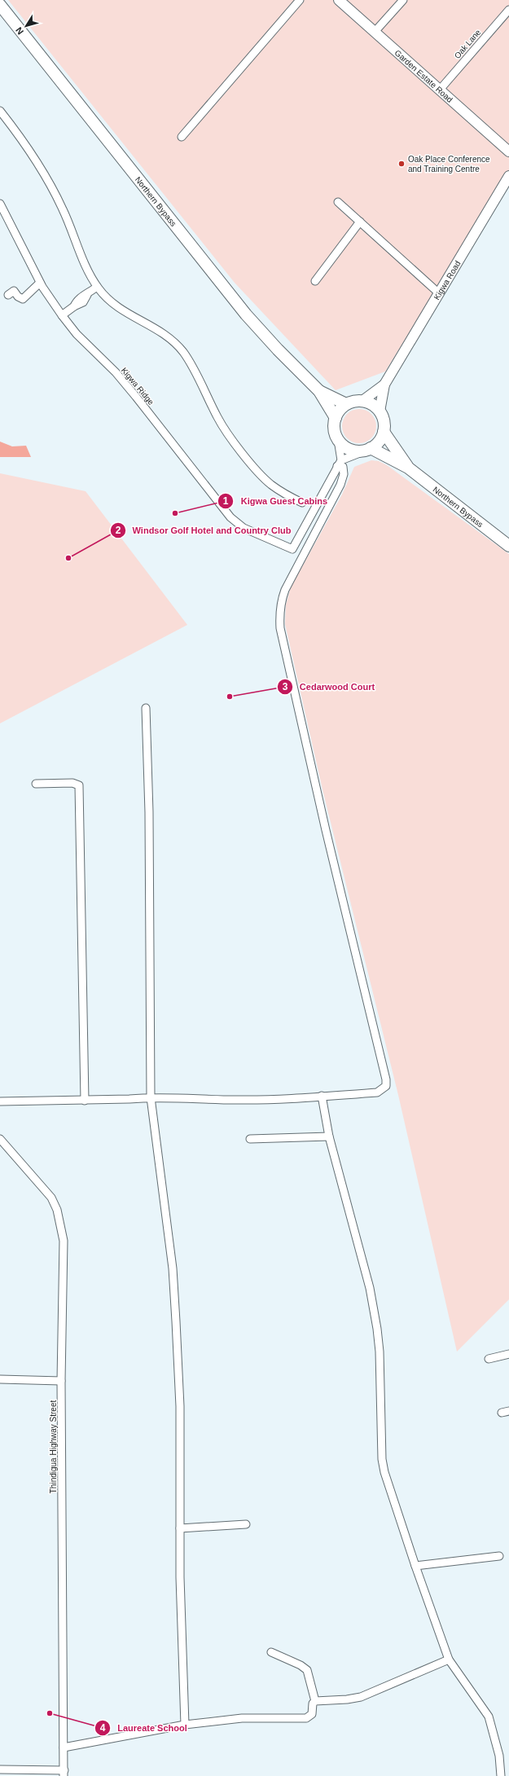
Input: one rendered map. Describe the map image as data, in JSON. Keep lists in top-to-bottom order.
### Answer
{
  "streets": {
    "main road": ["Northern Bypass"],
    "street": [
      "Oak Lane",
      "Garden Estate Road",
      "Kigwa Road",
      "Kigwa Ridge",
      "Thindigua Highway Street"
    ]
  },
  "crossings": [
    ["Oak Lane", "Garden Estate Road"]
  ],
  "places": [
    "Oak Place Conference and Training Centre",
    "Kigwa Guest Cabins",
    "Windsor Golf Hotel and Country Club",
    "Cedarwood Court",
    "Laureate School"
  ],
  "north": "bottom left"
}
